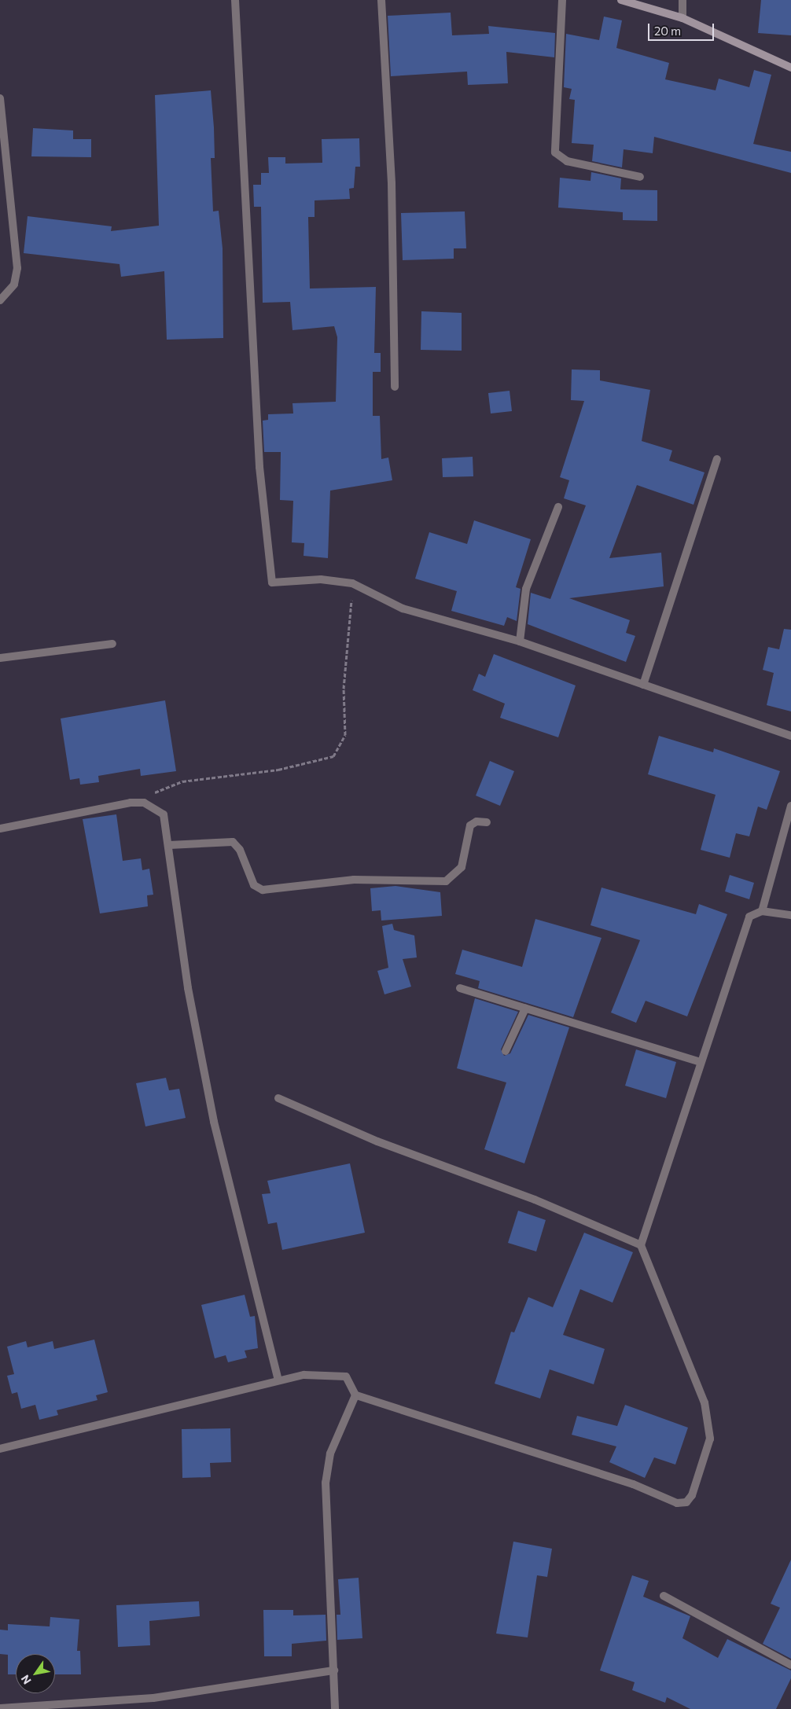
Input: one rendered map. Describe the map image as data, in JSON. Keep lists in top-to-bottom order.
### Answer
{
  "scale_bar": "20 m",
  "north": "bottom left"
}
